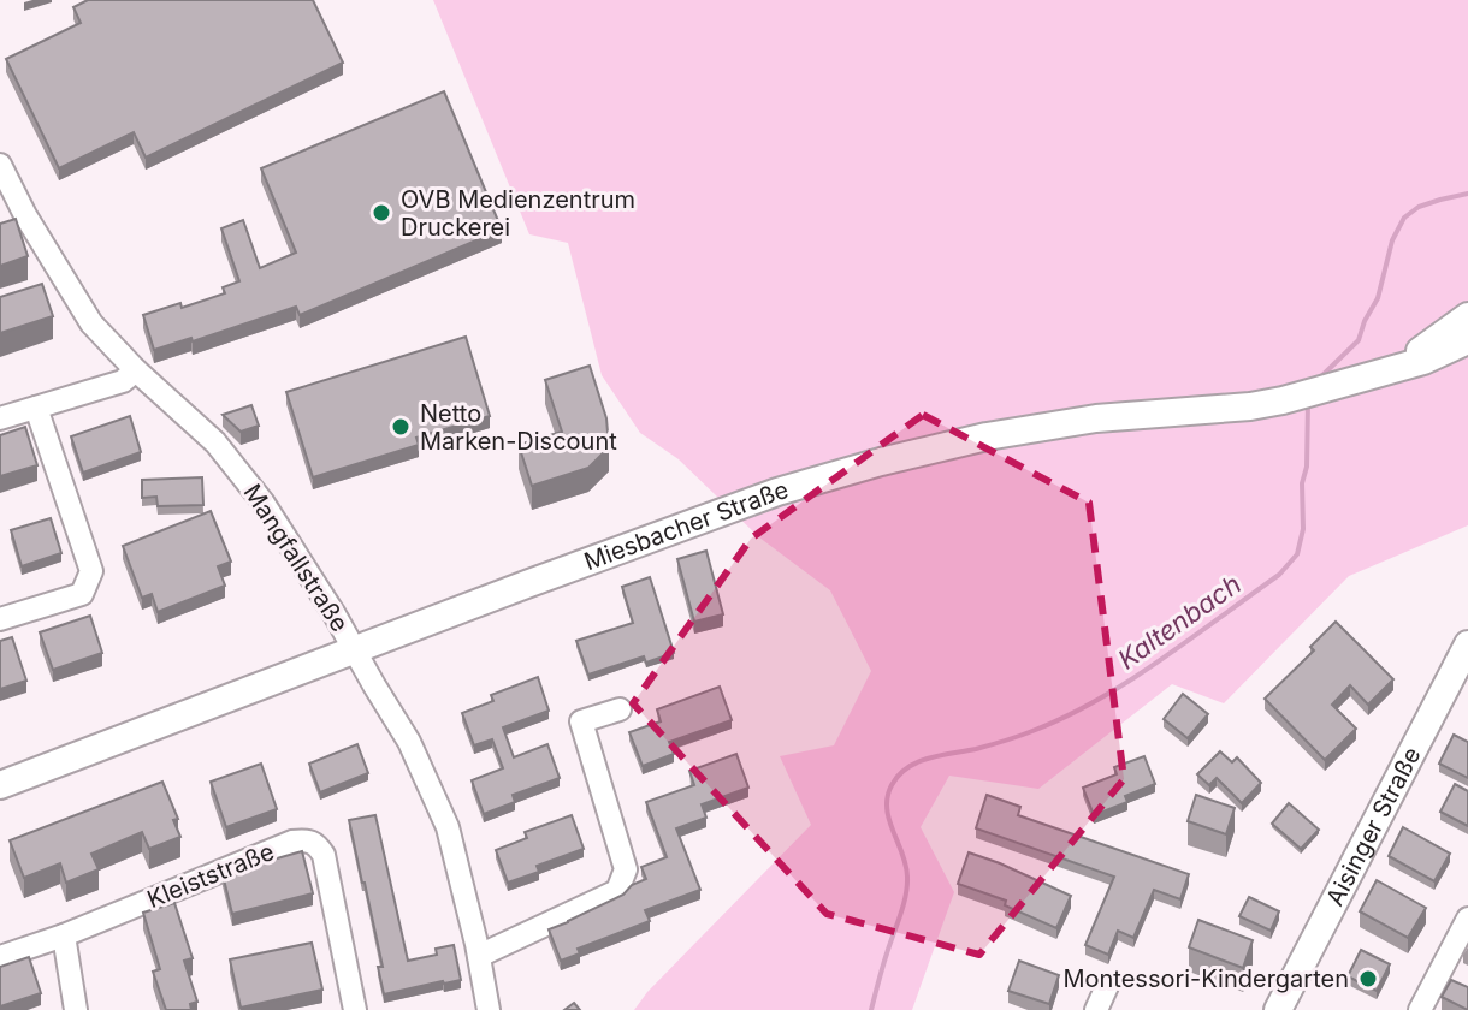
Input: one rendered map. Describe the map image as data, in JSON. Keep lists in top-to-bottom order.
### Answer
{
  "streets": {
    "main road": ["Miesbacher Straße", "Aisinger Straße"],
    "street": ["Mangfallstraße", "Kleiststraße"]
  },
  "crossings": [
    ["Miesbacher Straße", "Mangfallstraße"]
  ],
  "water": ["Kaltenbach"],
  "places": ["OVB Medienzentrum Druckerei", "Netto Marken-Discount", "Montessori-Kindergarten"]
}
